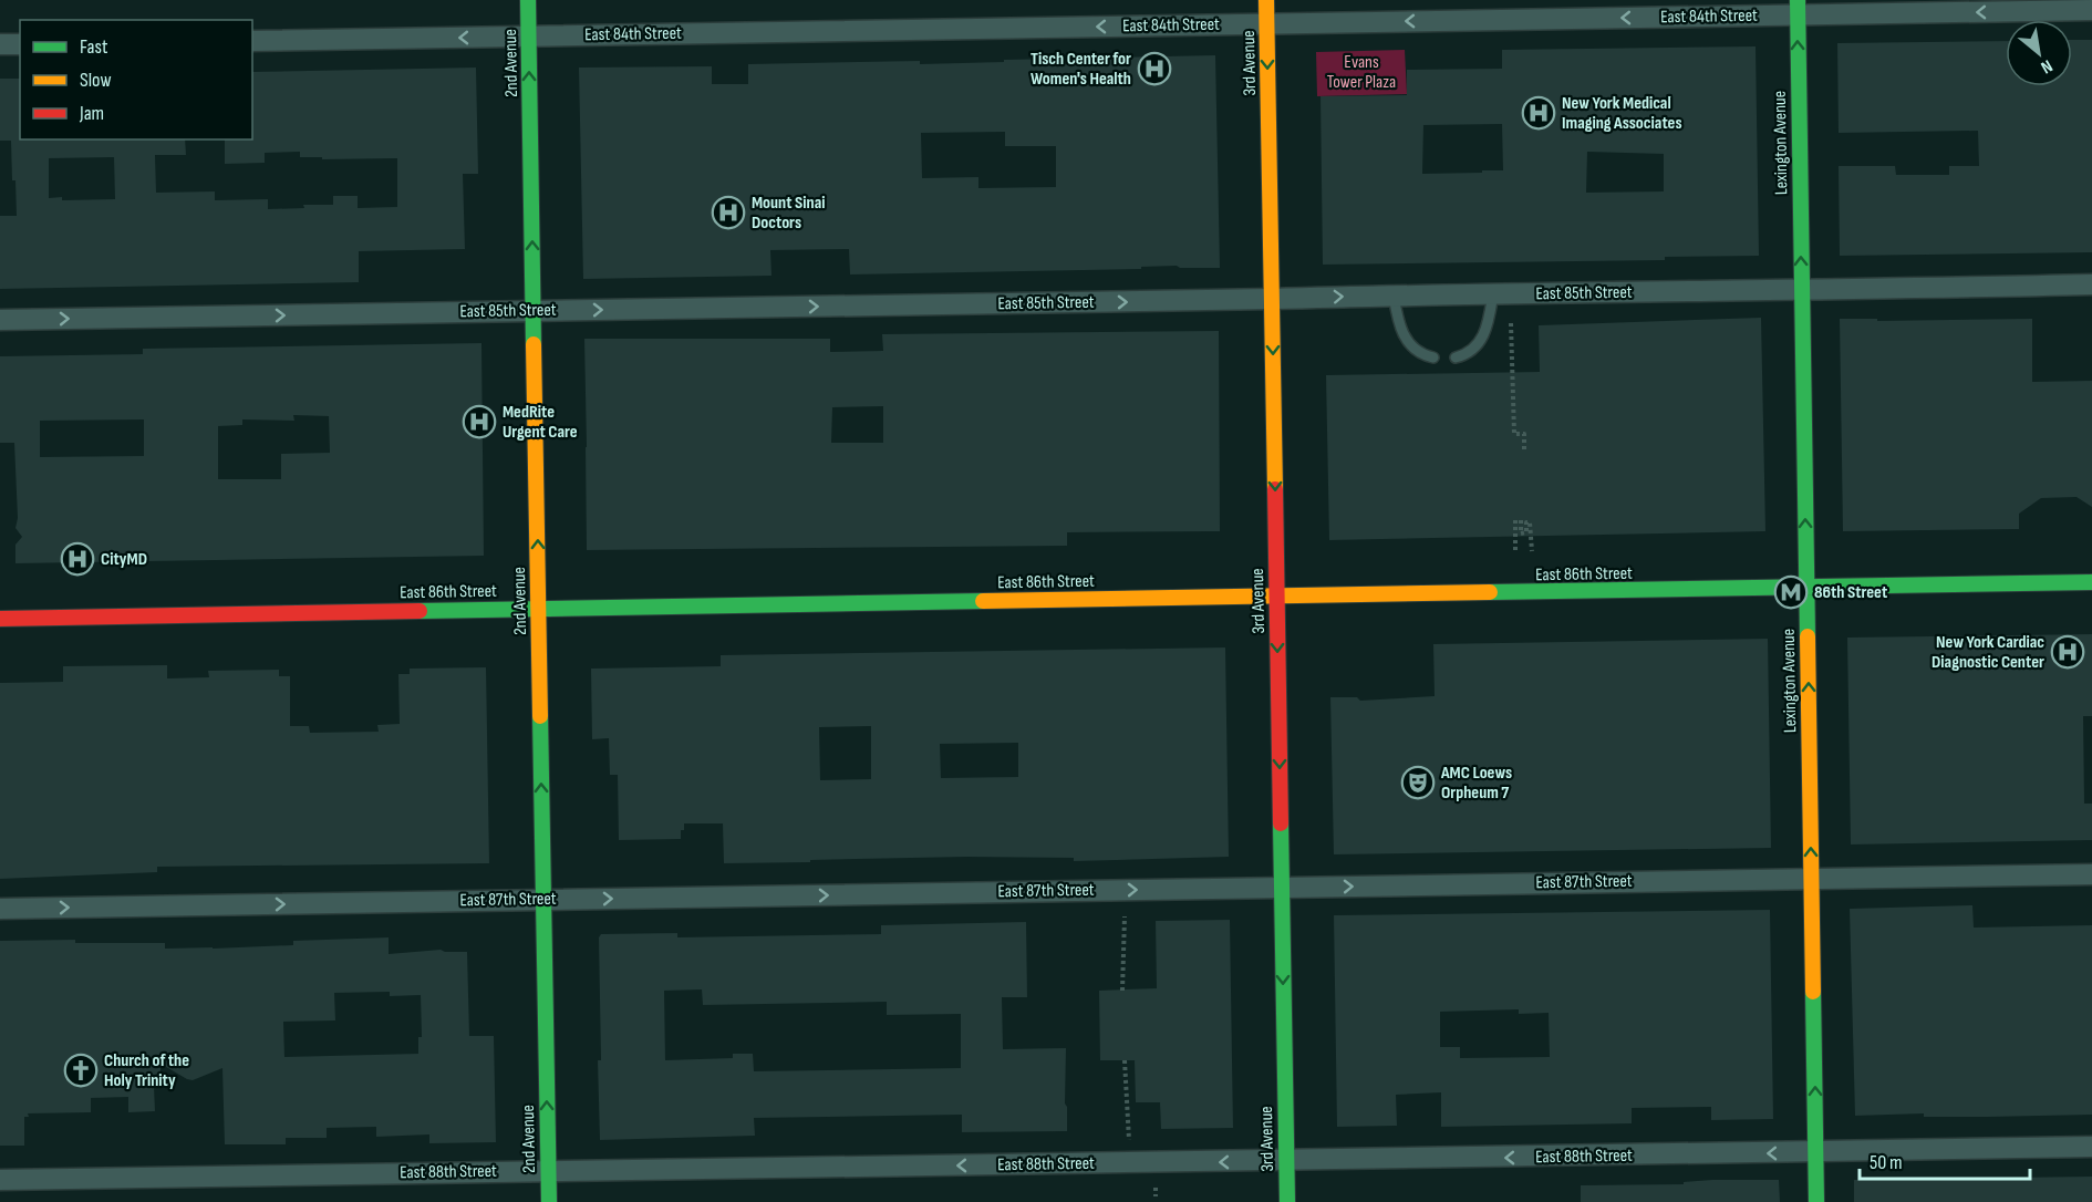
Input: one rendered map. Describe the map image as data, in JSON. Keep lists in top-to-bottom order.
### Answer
{
  "streets": {
    "main road": [
      "2nd Avenue",
      "3rd Avenue",
      "Lexington Avenue",
      "East 86th Street"
    ],
    "street": [
      "East 84th Street",
      "East 85th Street",
      "East 87th Street",
      "East 88th Street"
    ]
  },
  "crossings": [
    ["East 84th Street", "2nd Avenue"],
    ["East 84th Street", "3rd Avenue"],
    ["East 84th Street", "Lexington Avenue"],
    ["2nd Avenue", "East 85th Street"],
    ["2nd Avenue", "East 86th Street"],
    ["2nd Avenue", "East 87th Street"],
    ["2nd Avenue", "East 88th Street"],
    ["3rd Avenue", "East 85th Street"],
    ["3rd Avenue", "East 86th Street"],
    ["3rd Avenue", "East 87th Street"],
    ["3rd Avenue", "East 88th Street"],
    ["Lexington Avenue", "East 85th Street"],
    ["Lexington Avenue", "East 86th Street"],
    ["Lexington Avenue", "East 87th Street"],
    ["Lexington Avenue", "East 88th Street"]
  ],
  "one_way": [
    "East 84th Street",
    "2nd Avenue",
    "3rd Avenue",
    "Lexington Avenue",
    "East 85th Street",
    "East 87th Street",
    "East 88th Street"
  ],
  "parks": ["Evans Tower Plaza"],
  "places": {
    "hospital": [
      "Tisch Center for Women's Health",
      "New York Medical Imaging Associates",
      "Mount Sinai Doctors",
      "MedRite Urgent Care",
      "CityMD",
      "New York Cardiac Diagnostic Center"
    ],
    "metro station": ["86th Street"],
    "theatre": ["AMC Loews Orpheum 7"],
    "church": ["Church of the Holy Trinity"]
  },
  "legend": ["Fast", "Slow", "Jam"],
  "scale_bar": "50 m",
  "north": "bottom right"
}
